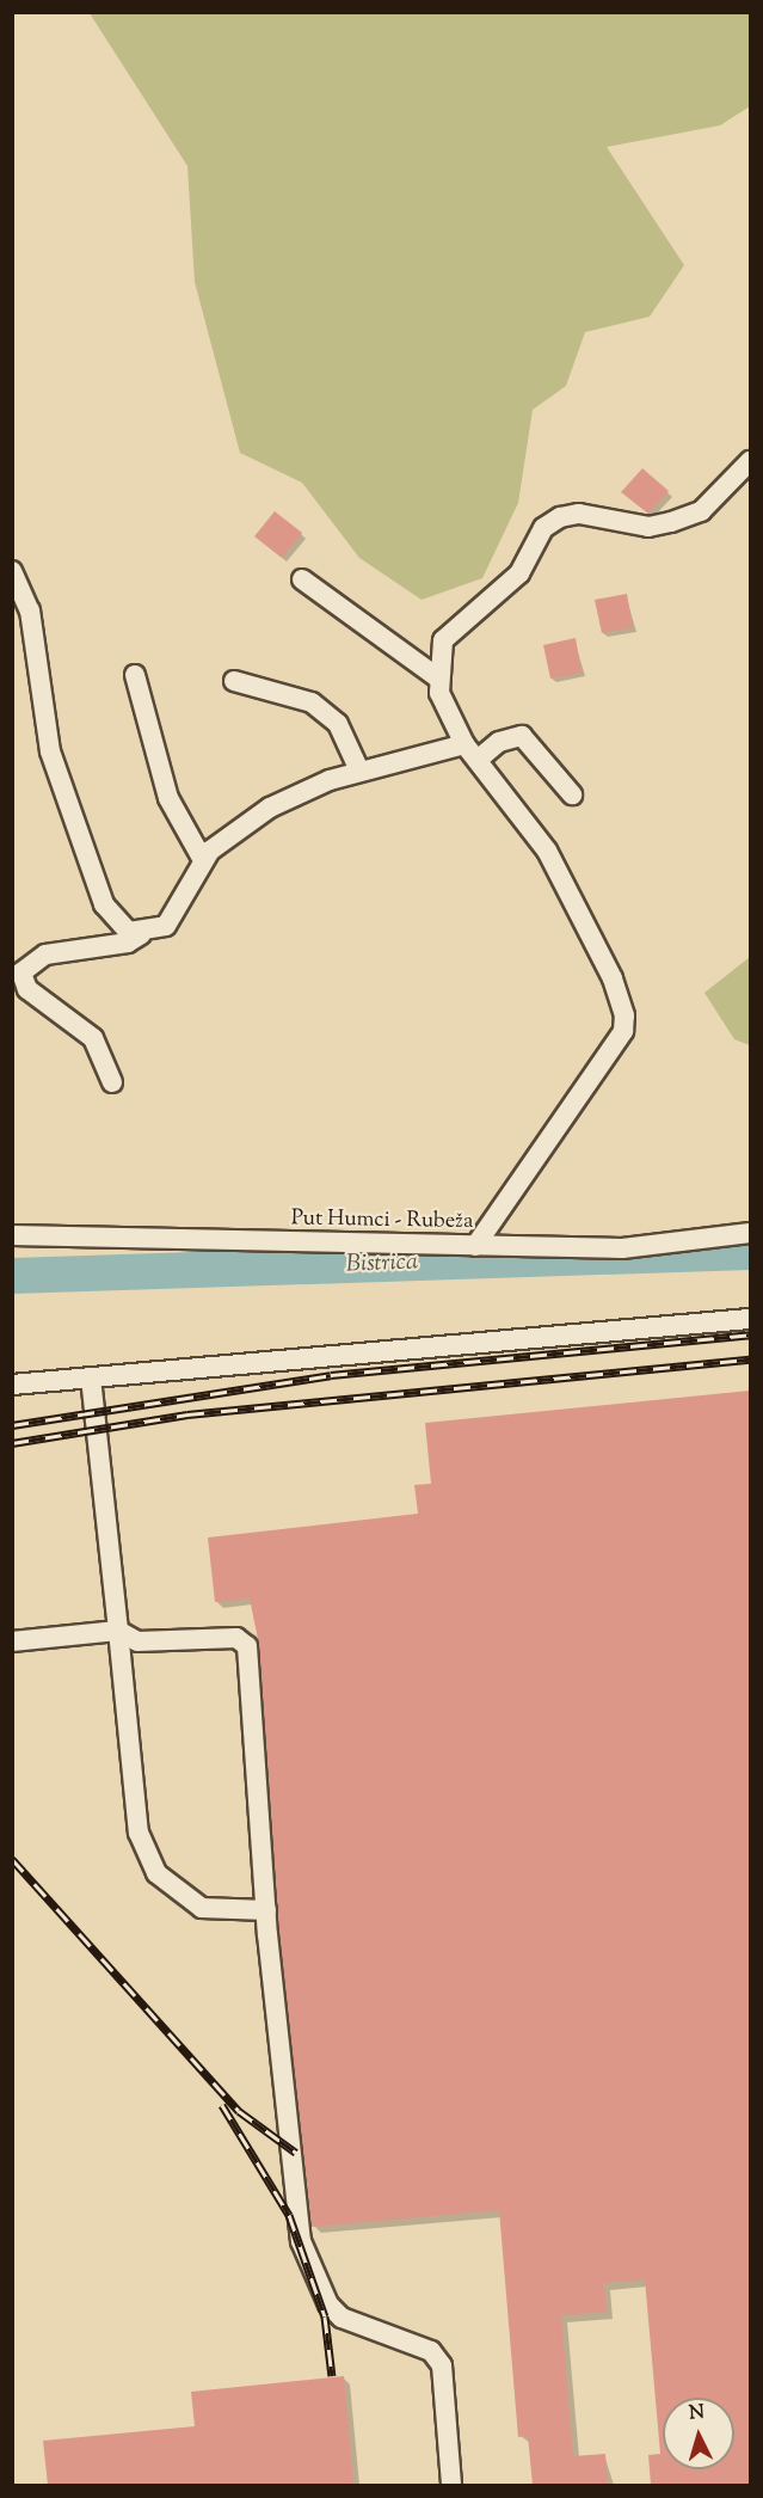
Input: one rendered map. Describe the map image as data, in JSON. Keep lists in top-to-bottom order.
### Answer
{
  "streets": {
    "street": ["Put Humci - Rubeža"]
  },
  "water": ["Bistrica"],
  "north": "top"
}
